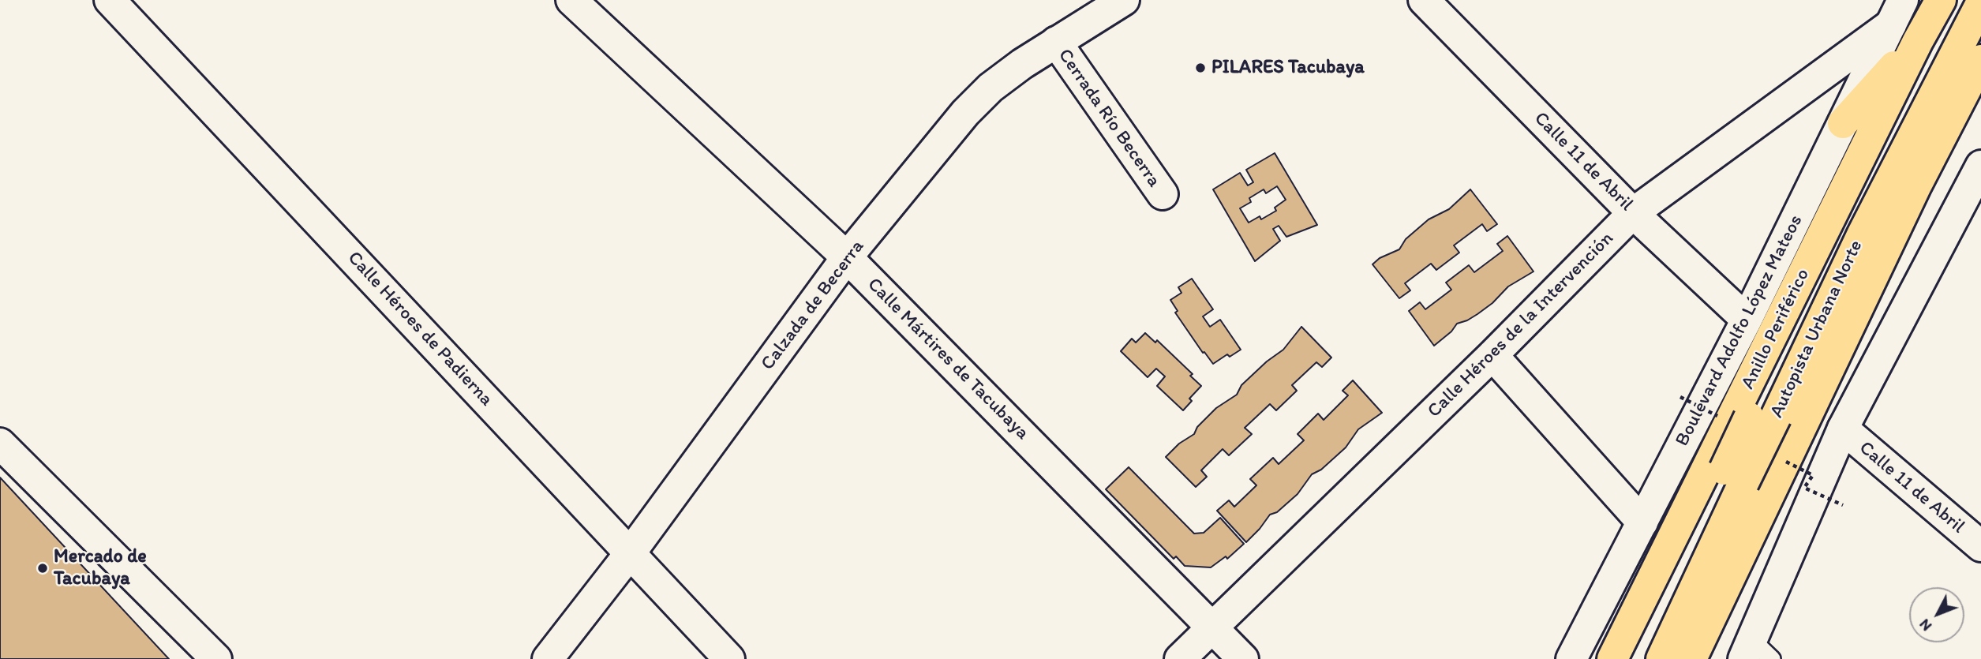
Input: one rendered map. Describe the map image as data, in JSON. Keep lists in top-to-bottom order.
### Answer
{
  "streets": {
    "highway": ["Anillo Periférico", "Autopista Urbana Norte"],
    "street": [
      "Cerrada Río Becerra",
      "Calle 11 de Abril",
      "Calzada de Becerra",
      "Calle Héroes de la Intervención",
      "Calle Héroes de Padierna",
      "Boulevard Adolfo López Mateos",
      "Calle Mártires de Tacubaya"
    ]
  },
  "crossings": [
    ["Cerrada Río Becerra", "Calzada de Becerra"],
    ["Calle 11 de Abril", "Calle Héroes de la Intervención"],
    ["Calle 11 de Abril", "Boulevard Adolfo López Mateos"],
    ["Calzada de Becerra", "Calle Héroes de Padierna"],
    ["Calzada de Becerra", "Calle Mártires de Tacubaya"],
    ["Calle Héroes de la Intervención", "Boulevard Adolfo López Mateos"],
    ["Calle Héroes de la Intervención", "Calle Mártires de Tacubaya"],
    ["Anillo Periférico", "Autopista Urbana Norte"]
  ],
  "places": ["PILARES Tacubaya", "Mercado de Tacubaya"],
  "north": "bottom left"
}
